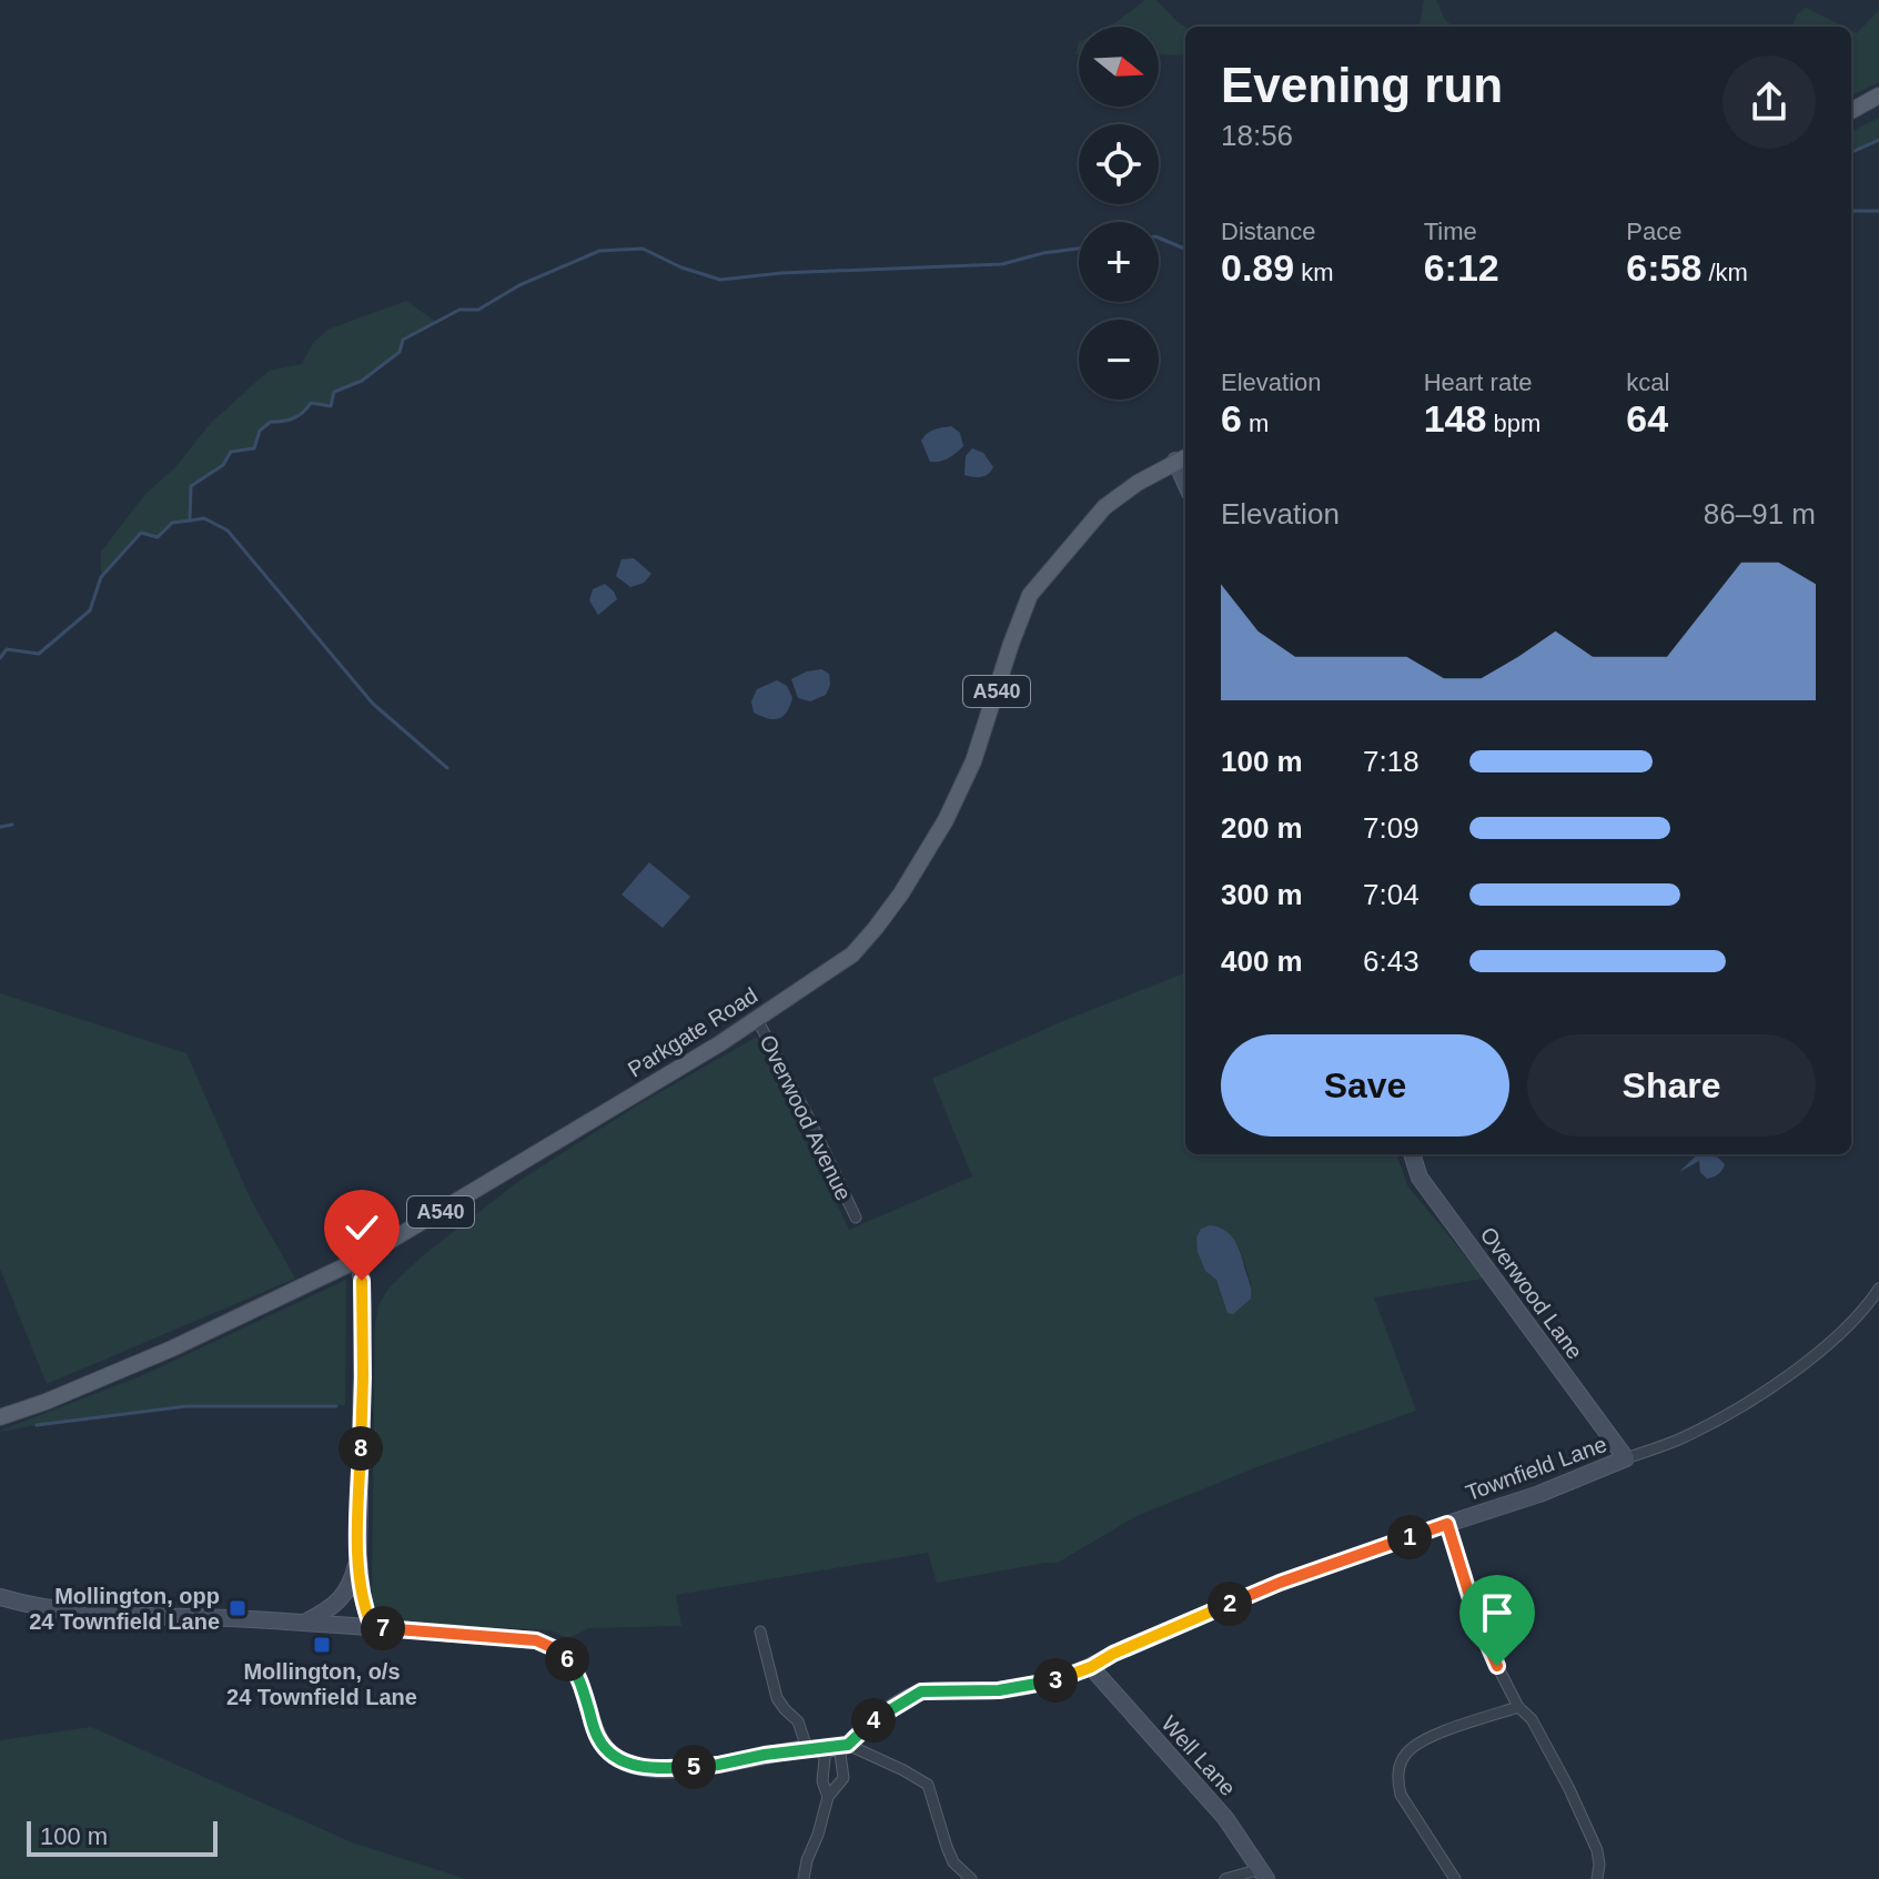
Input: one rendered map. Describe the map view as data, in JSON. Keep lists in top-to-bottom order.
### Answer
{
  "streets": {
    "main road": ["A540", "Parkgate Road"],
    "street": [
      "Overwood Avenue",
      "Overwood Lane",
      "Townfield Lane",
      "Well Lane"
    ]
  },
  "crossings": [
    ["Parkgate Road", "Overwood Avenue"],
    ["Overwood Lane", "Townfield Lane"],
    ["Townfield Lane", "Well Lane"]
  ],
  "places": {
    "transit": ["Mollington, opp 24 Townfield Lane", "Mollington, o/s 24 Townfield Lane"]
  },
  "scale_bar": "100 m",
  "north": "right",
  "page": {
    "map_buttons": ["+", "−"],
    "heading": ["Evening run", "18:56"],
    "stats": [
      ["Distance", "0.89 km"],
      ["Time", "6:12"],
      ["Pace", "6:58 /km"],
      ["Elevation", "6 m"],
      ["Heart rate", "148 bpm"],
      ["kcal", "64"]
    ],
    "chart": ["Elevation", "86–91 m"],
    "list": [
      {
        "name": "100 m",
        "note": "7:18"
      },
      {
        "name": "200 m",
        "note": "7:09"
      },
      {
        "name": "300 m",
        "note": "7:04"
      },
      {
        "name": "400 m",
        "note": "6:43"
      }
    ],
    "buttons": ["Save", "Share"],
    "pins": [
      "8",
      "1",
      "2",
      "7",
      "6",
      "3",
      "4",
      "5"
    ],
    "scale": "100 m"
  }
}
